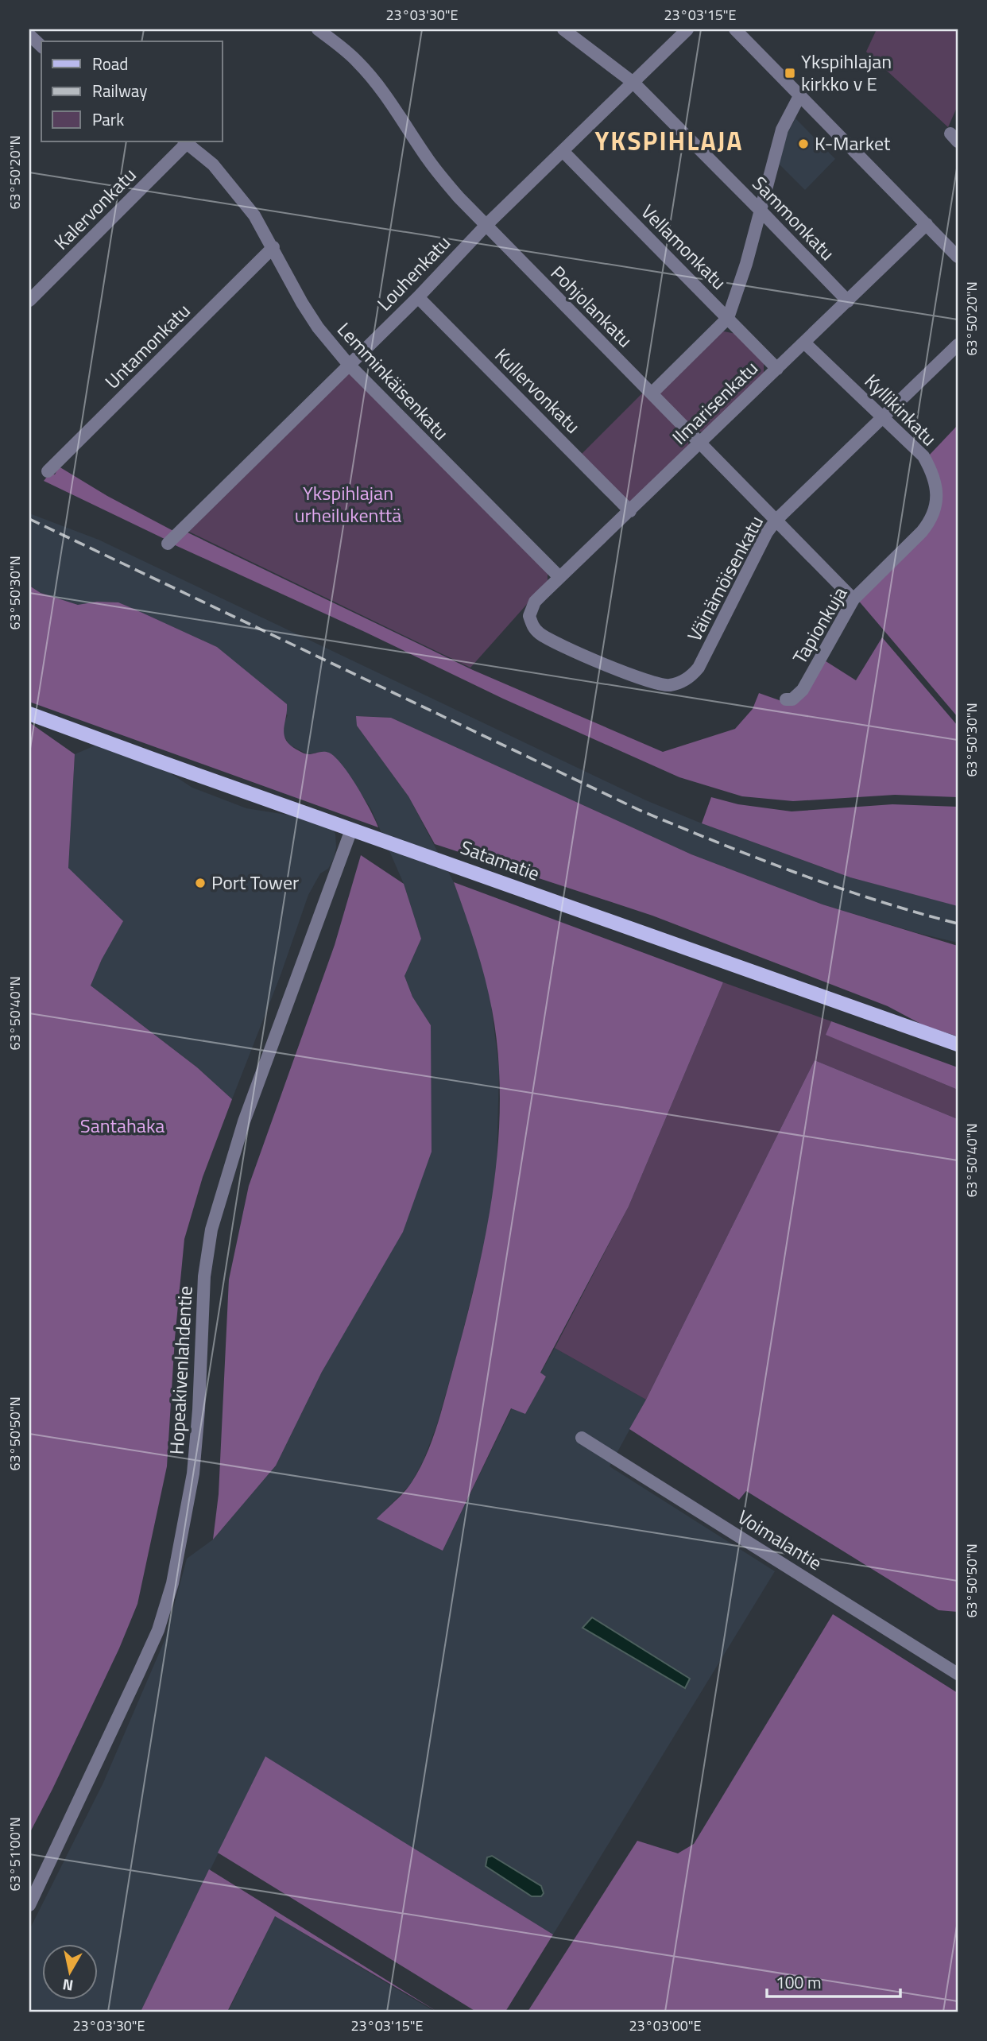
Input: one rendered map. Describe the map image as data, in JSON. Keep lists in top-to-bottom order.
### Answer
{
  "streets": {
    "main road": ["Satamatie"],
    "street": [
      "Kalervonkatu",
      "Sammonkatu",
      "Vellamonkatu",
      "Louhenkatu",
      "Pohjolankatu",
      "Untamonkatu",
      "Lemminkäisenkatu",
      "Kullervonkatu",
      "Ilmarisenkatu",
      "Kyllikinkatu",
      "Väinämöisenkatu",
      "Tapionkuja",
      "Hopeakivenlahdentie",
      "Voimalantie"
    ]
  },
  "crossings": [
    ["Kalervonkatu", "Lemminkäisenkatu"],
    ["Sammonkatu", "Louhenkatu"],
    ["Sammonkatu", "Ilmarisenkatu"],
    ["Vellamonkatu", "Louhenkatu"],
    ["Vellamonkatu", "Ilmarisenkatu"],
    ["Louhenkatu", "Pohjolankatu"],
    ["Louhenkatu", "Lemminkäisenkatu"],
    ["Louhenkatu", "Kullervonkatu"],
    ["Pohjolankatu", "Ilmarisenkatu"],
    ["Pohjolankatu", "Väinämöisenkatu"],
    ["Pohjolankatu", "Tapionkuja"],
    ["Untamonkatu", "Lemminkäisenkatu"],
    ["Lemminkäisenkatu", "Ilmarisenkatu"],
    ["Kullervonkatu", "Ilmarisenkatu"],
    ["Ilmarisenkatu", "Kyllikinkatu"],
    ["Ilmarisenkatu", "Väinämöisenkatu"],
    ["Kyllikinkatu", "Väinämöisenkatu"],
    ["Kyllikinkatu", "Tapionkuja"],
    ["Satamatie", "Hopeakivenlahdentie"]
  ],
  "districts": ["YKSPIHLAJA"],
  "parks": ["Ykspihlajan urheilukenttä", "Santahaka"],
  "places": {
    "transit": ["Ykspihlajan kirkko v E"],
    "other": ["K-Market", "Port Tower"]
  },
  "legend": ["Road", "Railway", "Park"],
  "scale_bar": "100 m",
  "north": "bottom",
  "coordinates": [
    "23°03'30\"E",
    "23°03'15\"E",
    "63°50'20\"N",
    "63°50'30\"N",
    "63°50'40\"N",
    "63°50'50\"N",
    "63°51'00\"N",
    "23°03'00\"E"
  ]
}
